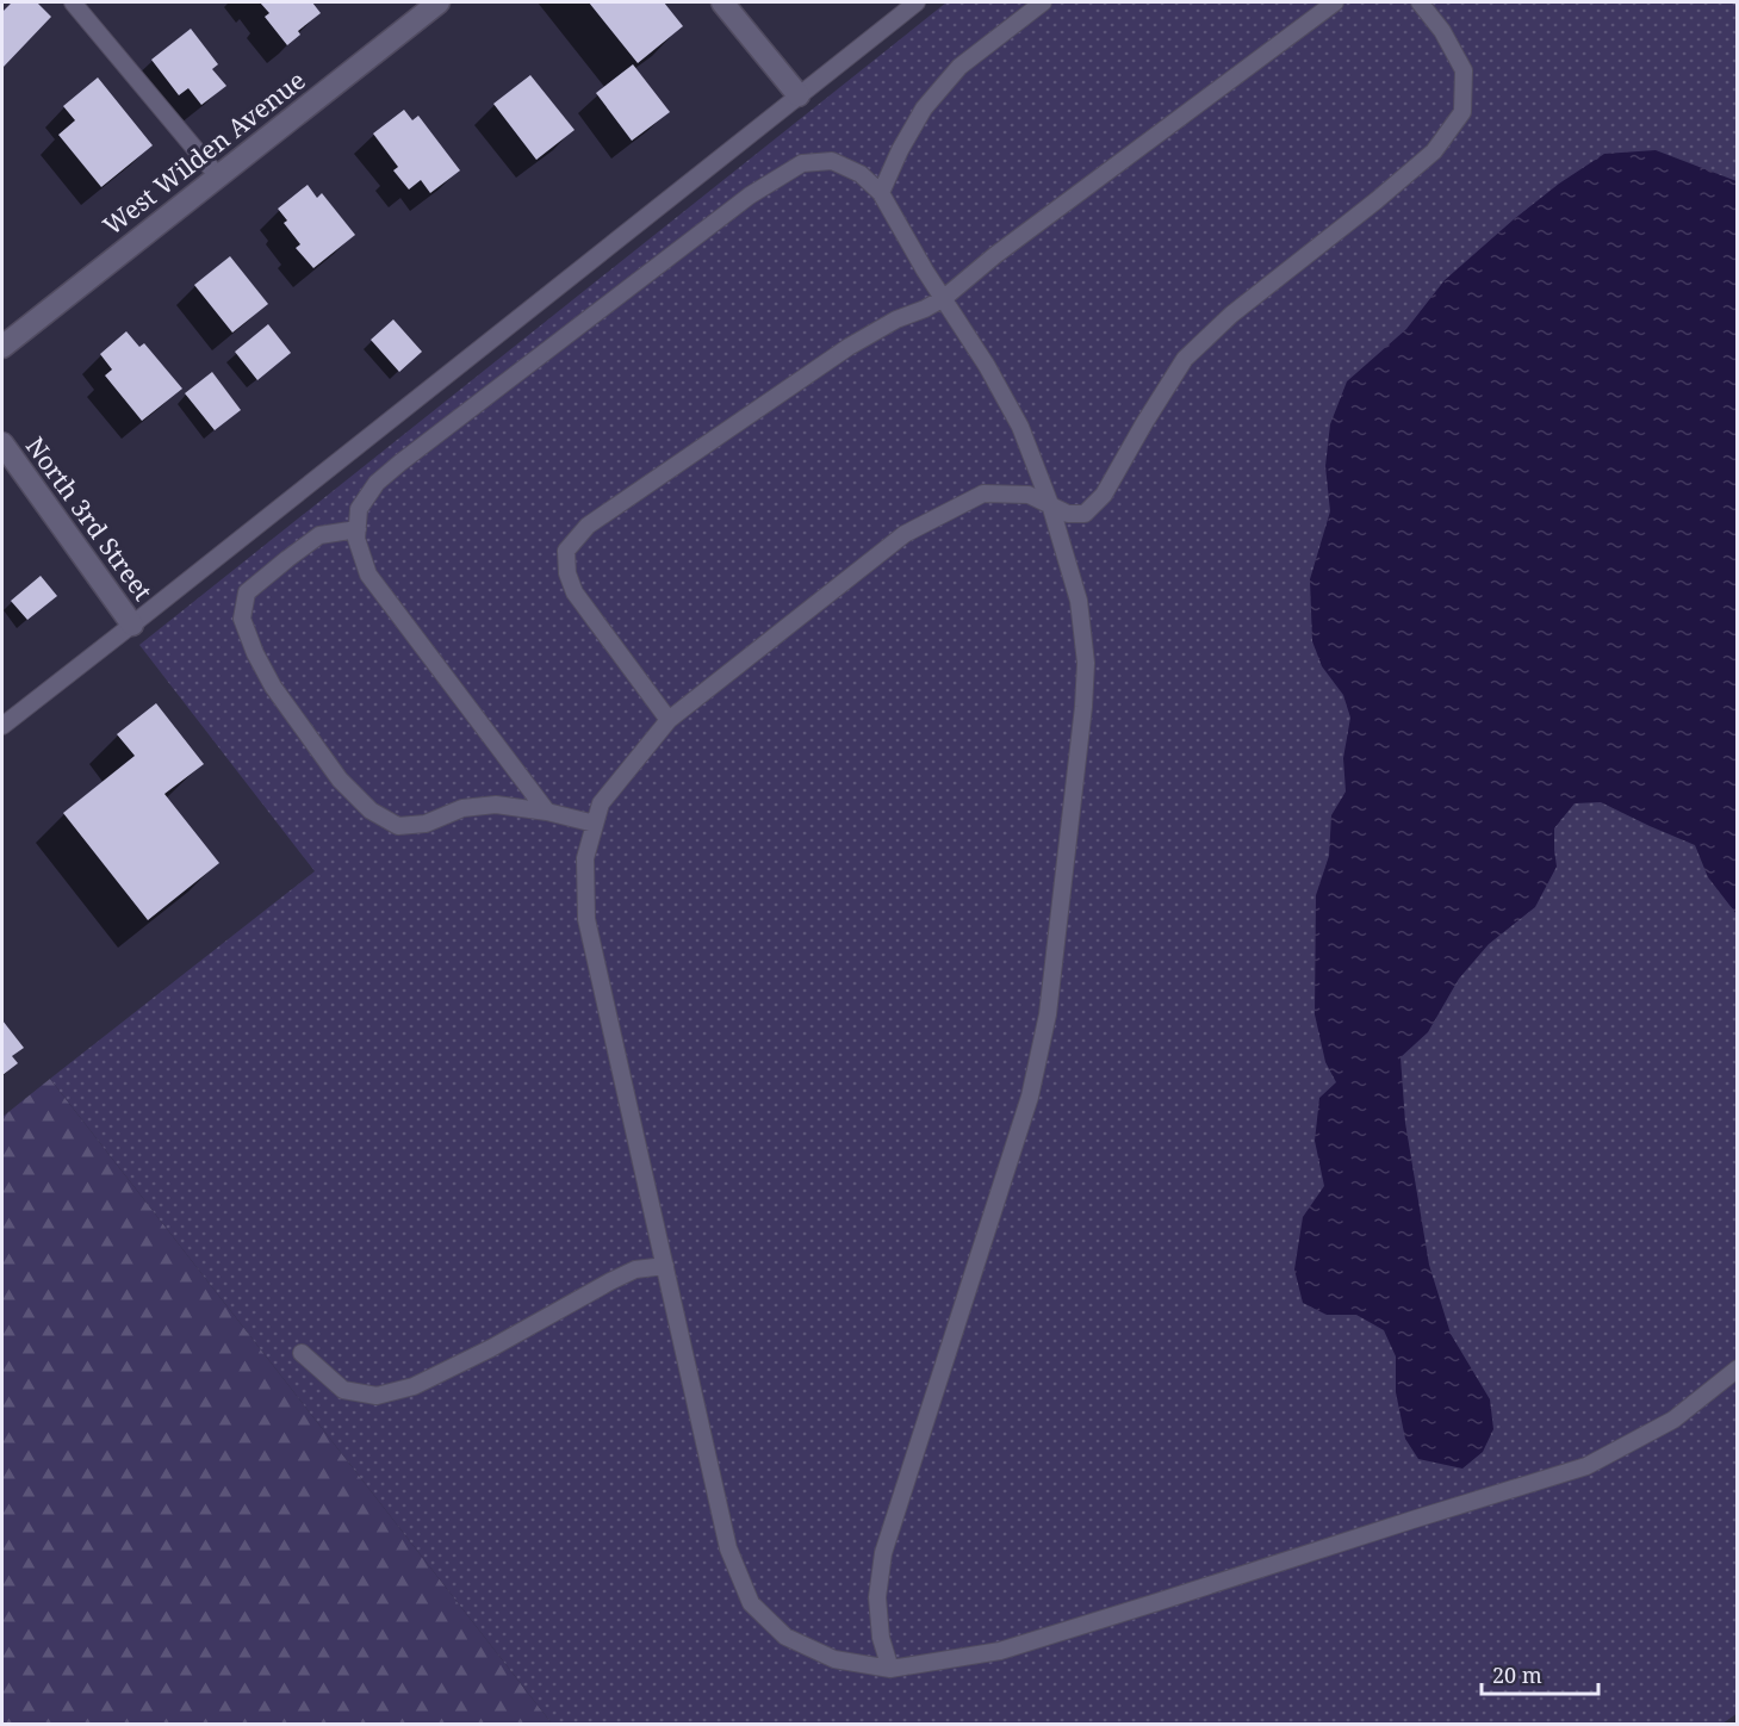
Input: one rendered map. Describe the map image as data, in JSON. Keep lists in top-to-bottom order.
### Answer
{
  "streets": {
    "street": ["West Wilden Avenue", "North 3rd Street"]
  },
  "scale_bar": "20 m"
}
